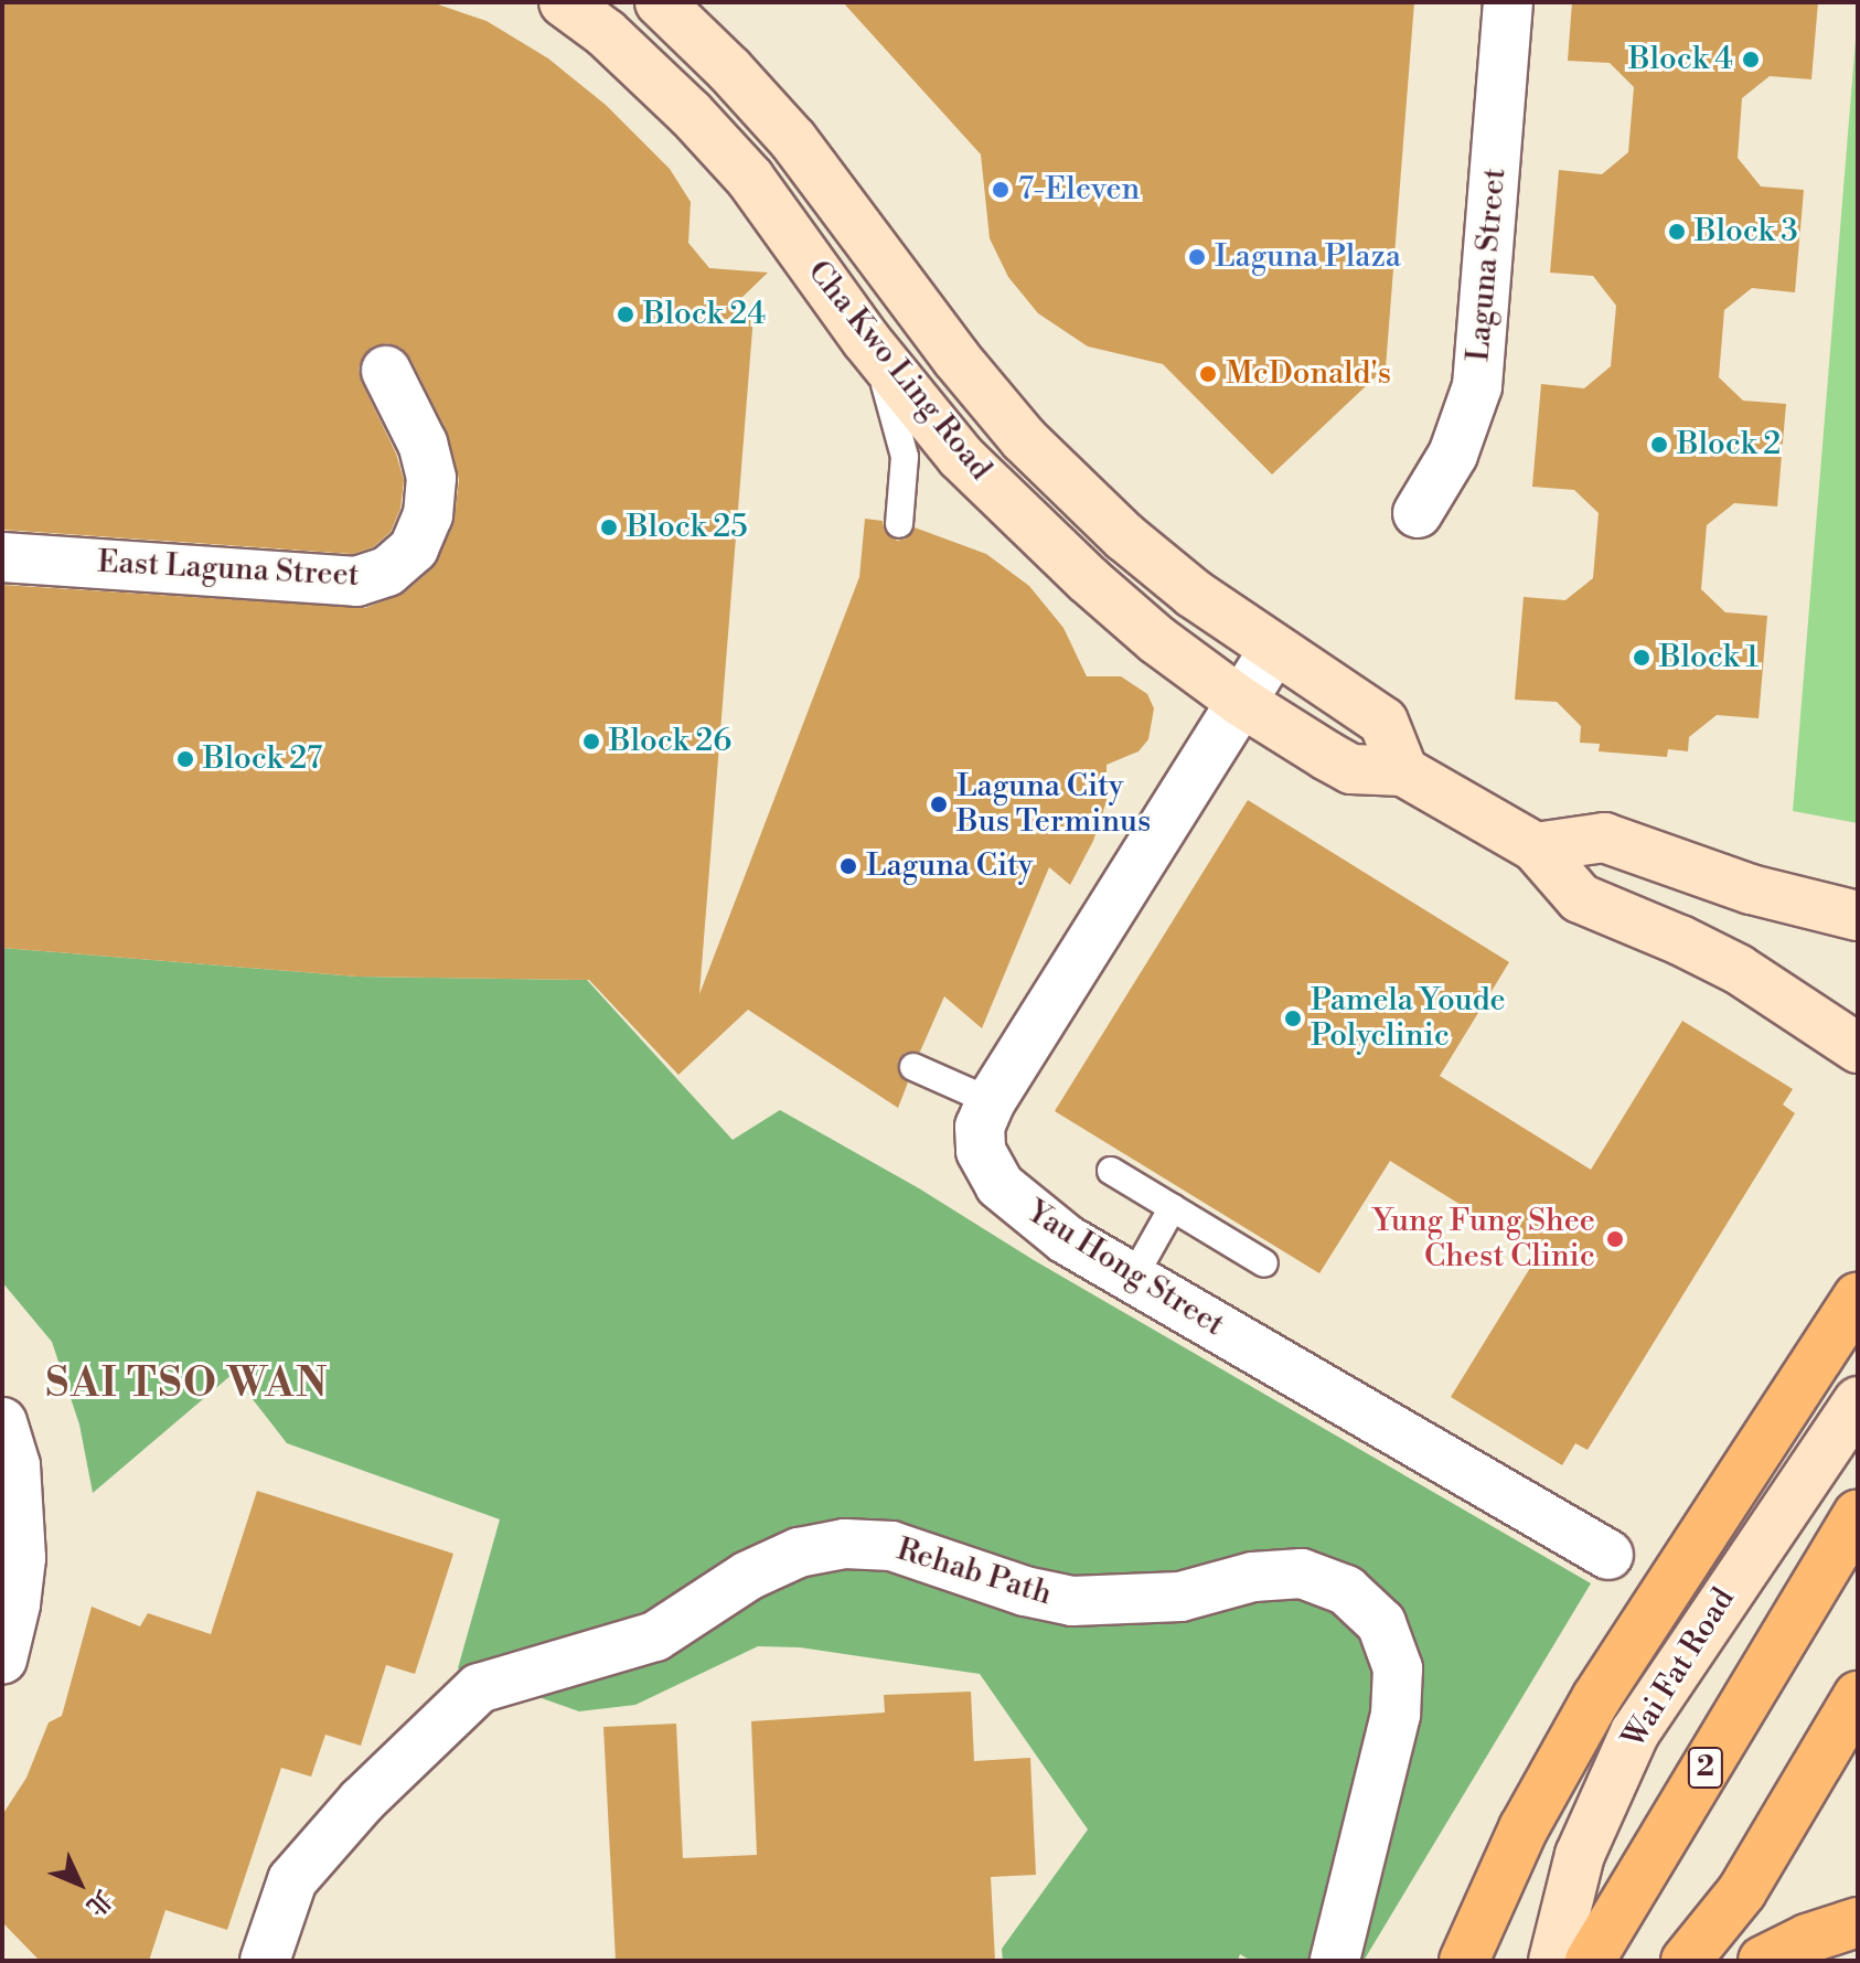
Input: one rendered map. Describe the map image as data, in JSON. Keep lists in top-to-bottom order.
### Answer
{
  "streets": {
    "highway": ["2"],
    "street": [
      "Laguna Street",
      "Cha Kwo Ling Road",
      "East Laguna Street",
      "Yau Hong Street",
      "Rehab Path",
      "Wai Fat Road"
    ]
  },
  "crossings": [
    ["Cha Kwo Ling Road", "Yau Hong Street"]
  ],
  "districts": ["SAI TSO WAN"],
  "places": [
    "Block 4",
    "7-Eleven",
    "Block 3",
    "Laguna Plaza",
    "Block 24",
    "McDonald's",
    "Block 2",
    "Block 25",
    "Block 1",
    "Block 26",
    "Block 27",
    "Laguna City Bus Terminus",
    "Laguna City",
    "Pamela Youde Polyclinic",
    "Yung Fung Shee Chest Clinic"
  ],
  "north": "bottom right"
}
